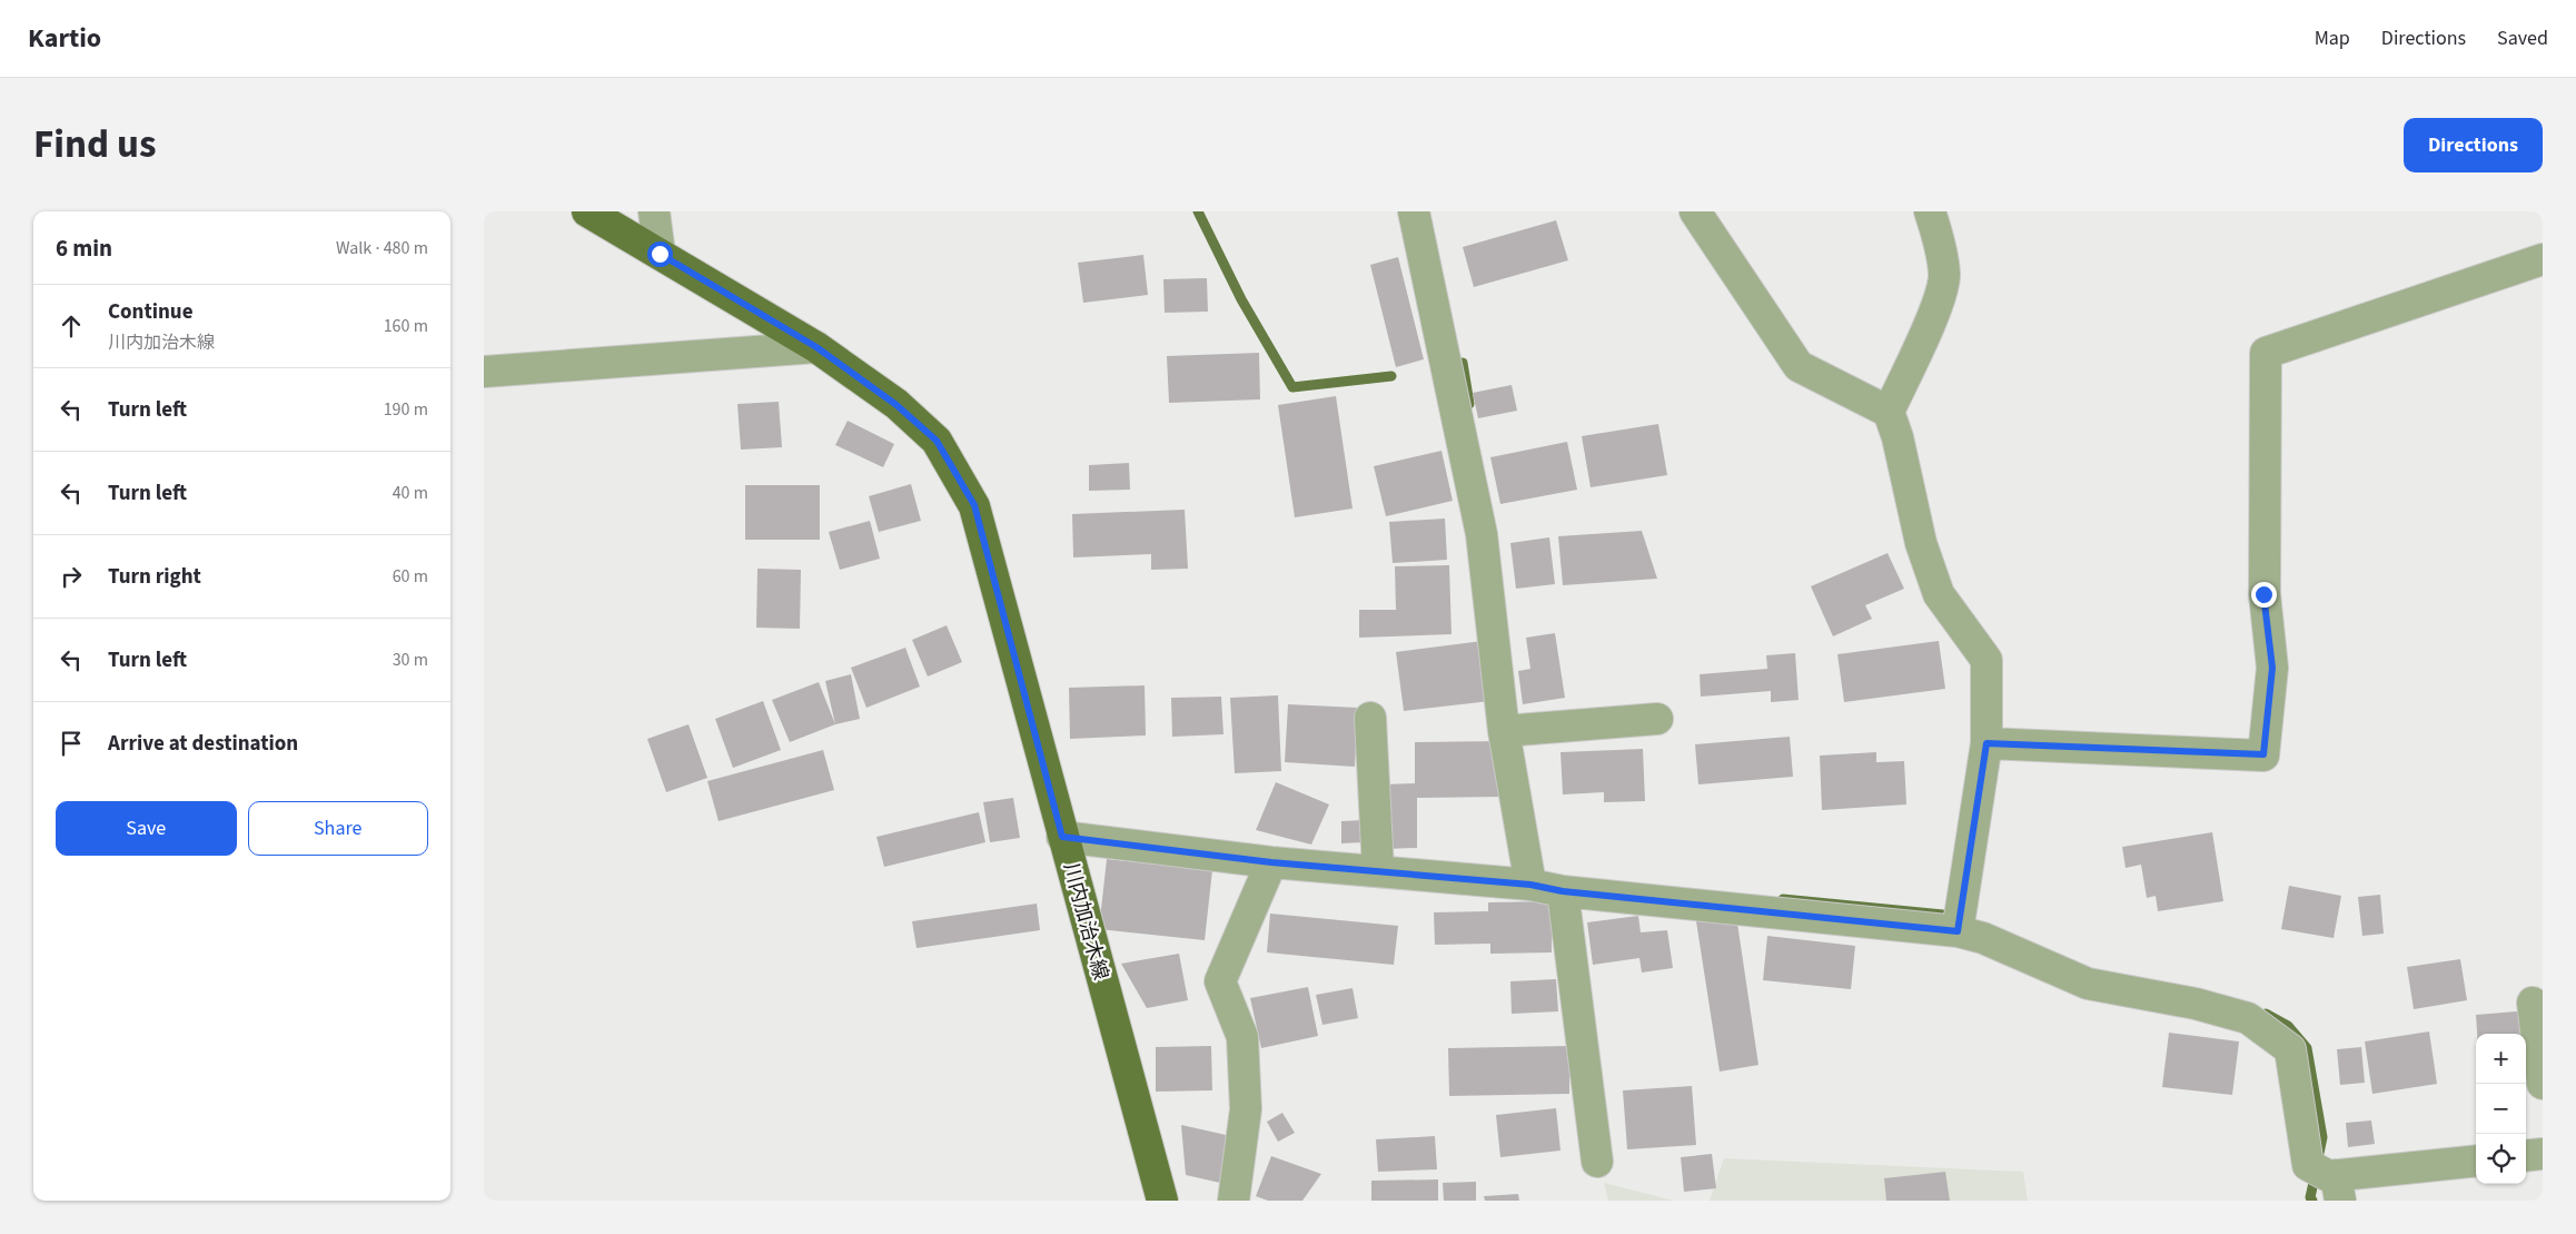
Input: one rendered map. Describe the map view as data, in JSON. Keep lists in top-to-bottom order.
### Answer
{
  "streets": {
    "main road": ["川内加治木線"]
  },
  "page": {
    "header": "Kartio",
    "nav": ["Map", "Directions", "Saved"],
    "title": "Find us",
    "buttons": [
      "Directions",
      ["Save", "Share"]
    ],
    "heading": ["6 min", "Walk · 480 m"],
    "list": [
      ["Continue", "川内加治木線", "160 m"],
      ["Turn left", "190 m"],
      ["Turn left", "40 m"],
      ["Turn right", "60 m"],
      ["Turn left", "30 m"],
      "Arrive at destination"
    ],
    "map_buttons": ["+", "−"]
  }
}
